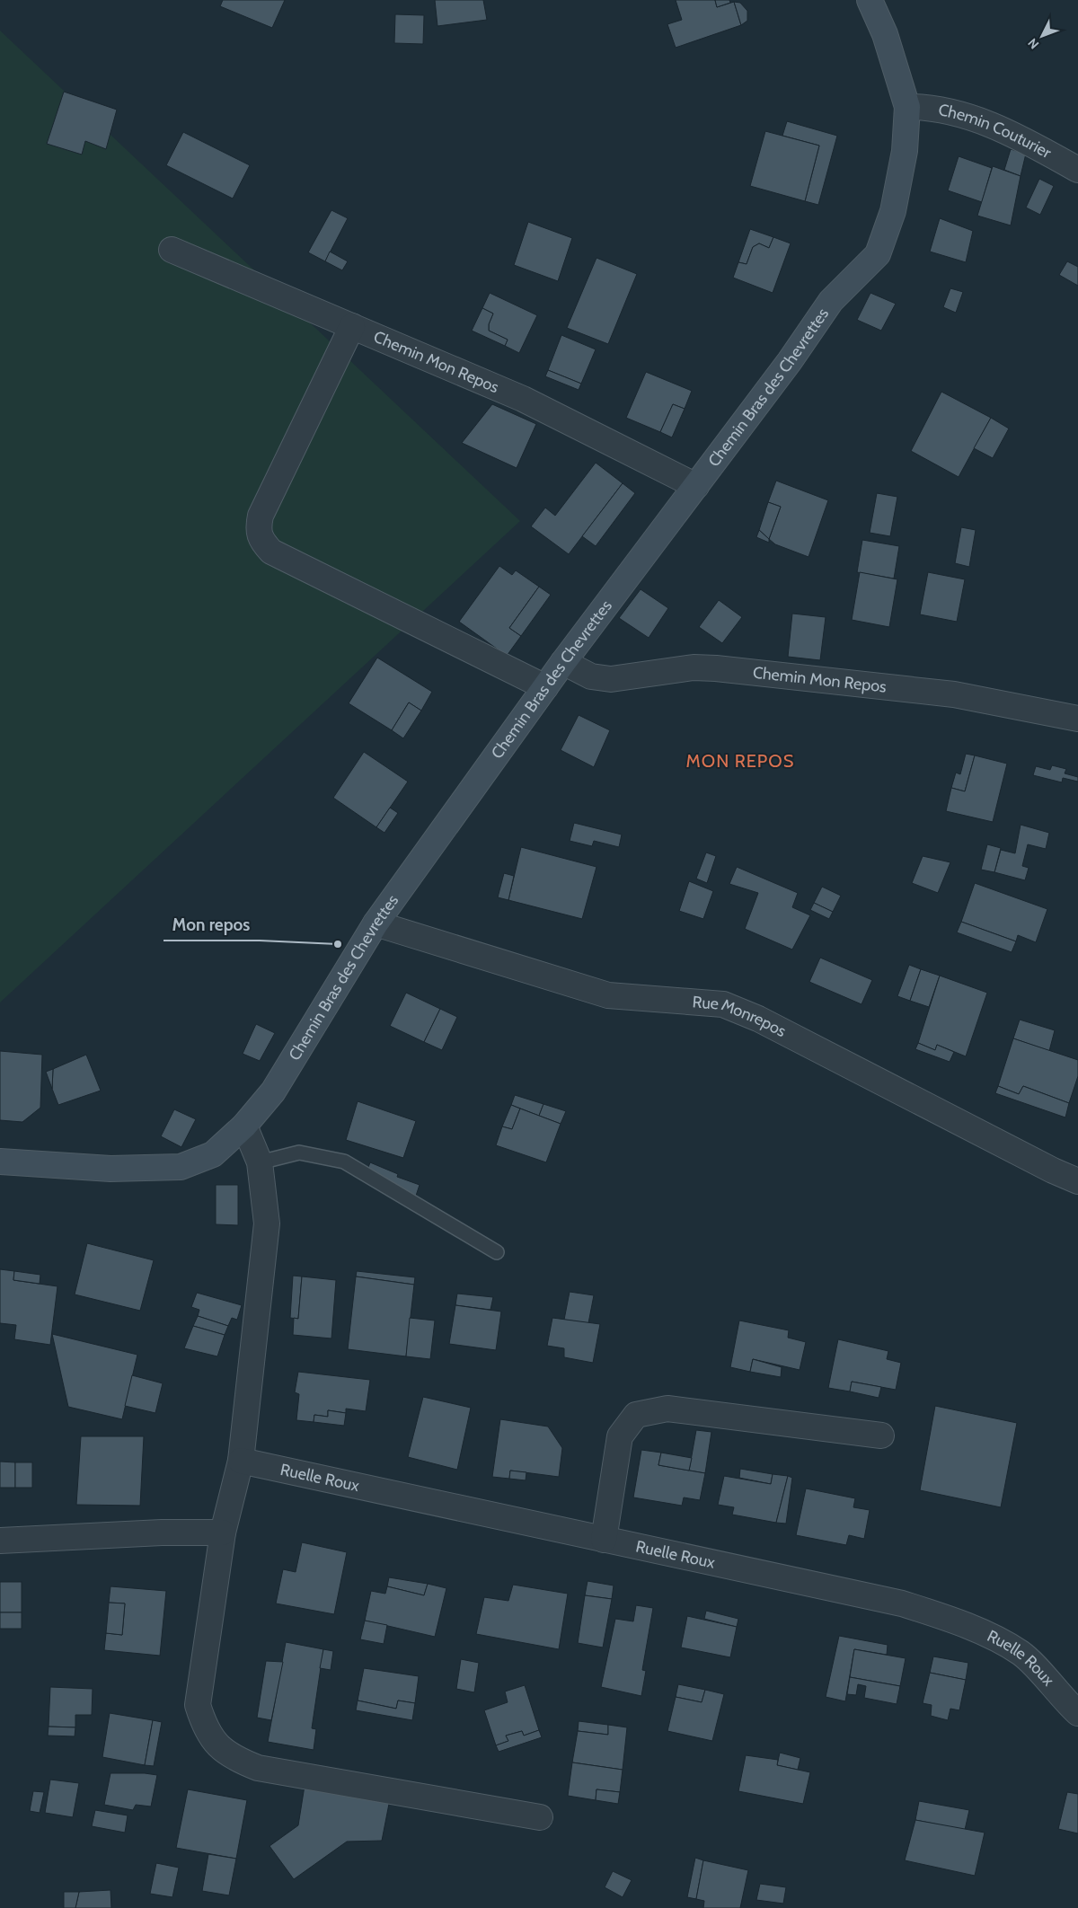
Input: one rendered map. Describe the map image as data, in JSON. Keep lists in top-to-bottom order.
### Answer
{
  "streets": {
    "main road": ["Chemin Bras des Chevrettes"],
    "street": [
      "Chemin Couturier",
      "Chemin Mon Repos",
      "Rue Monrepos",
      "Ruelle Roux"
    ]
  },
  "crossings": [
    ["Chemin Couturier", "Chemin Bras des Chevrettes"],
    ["Chemin Mon Repos", "Chemin Bras des Chevrettes"],
    ["Chemin Bras des Chevrettes", "Rue Monrepos"]
  ],
  "districts": ["MON REPOS"],
  "places": ["Mon repos"],
  "north": "bottom left"
}
